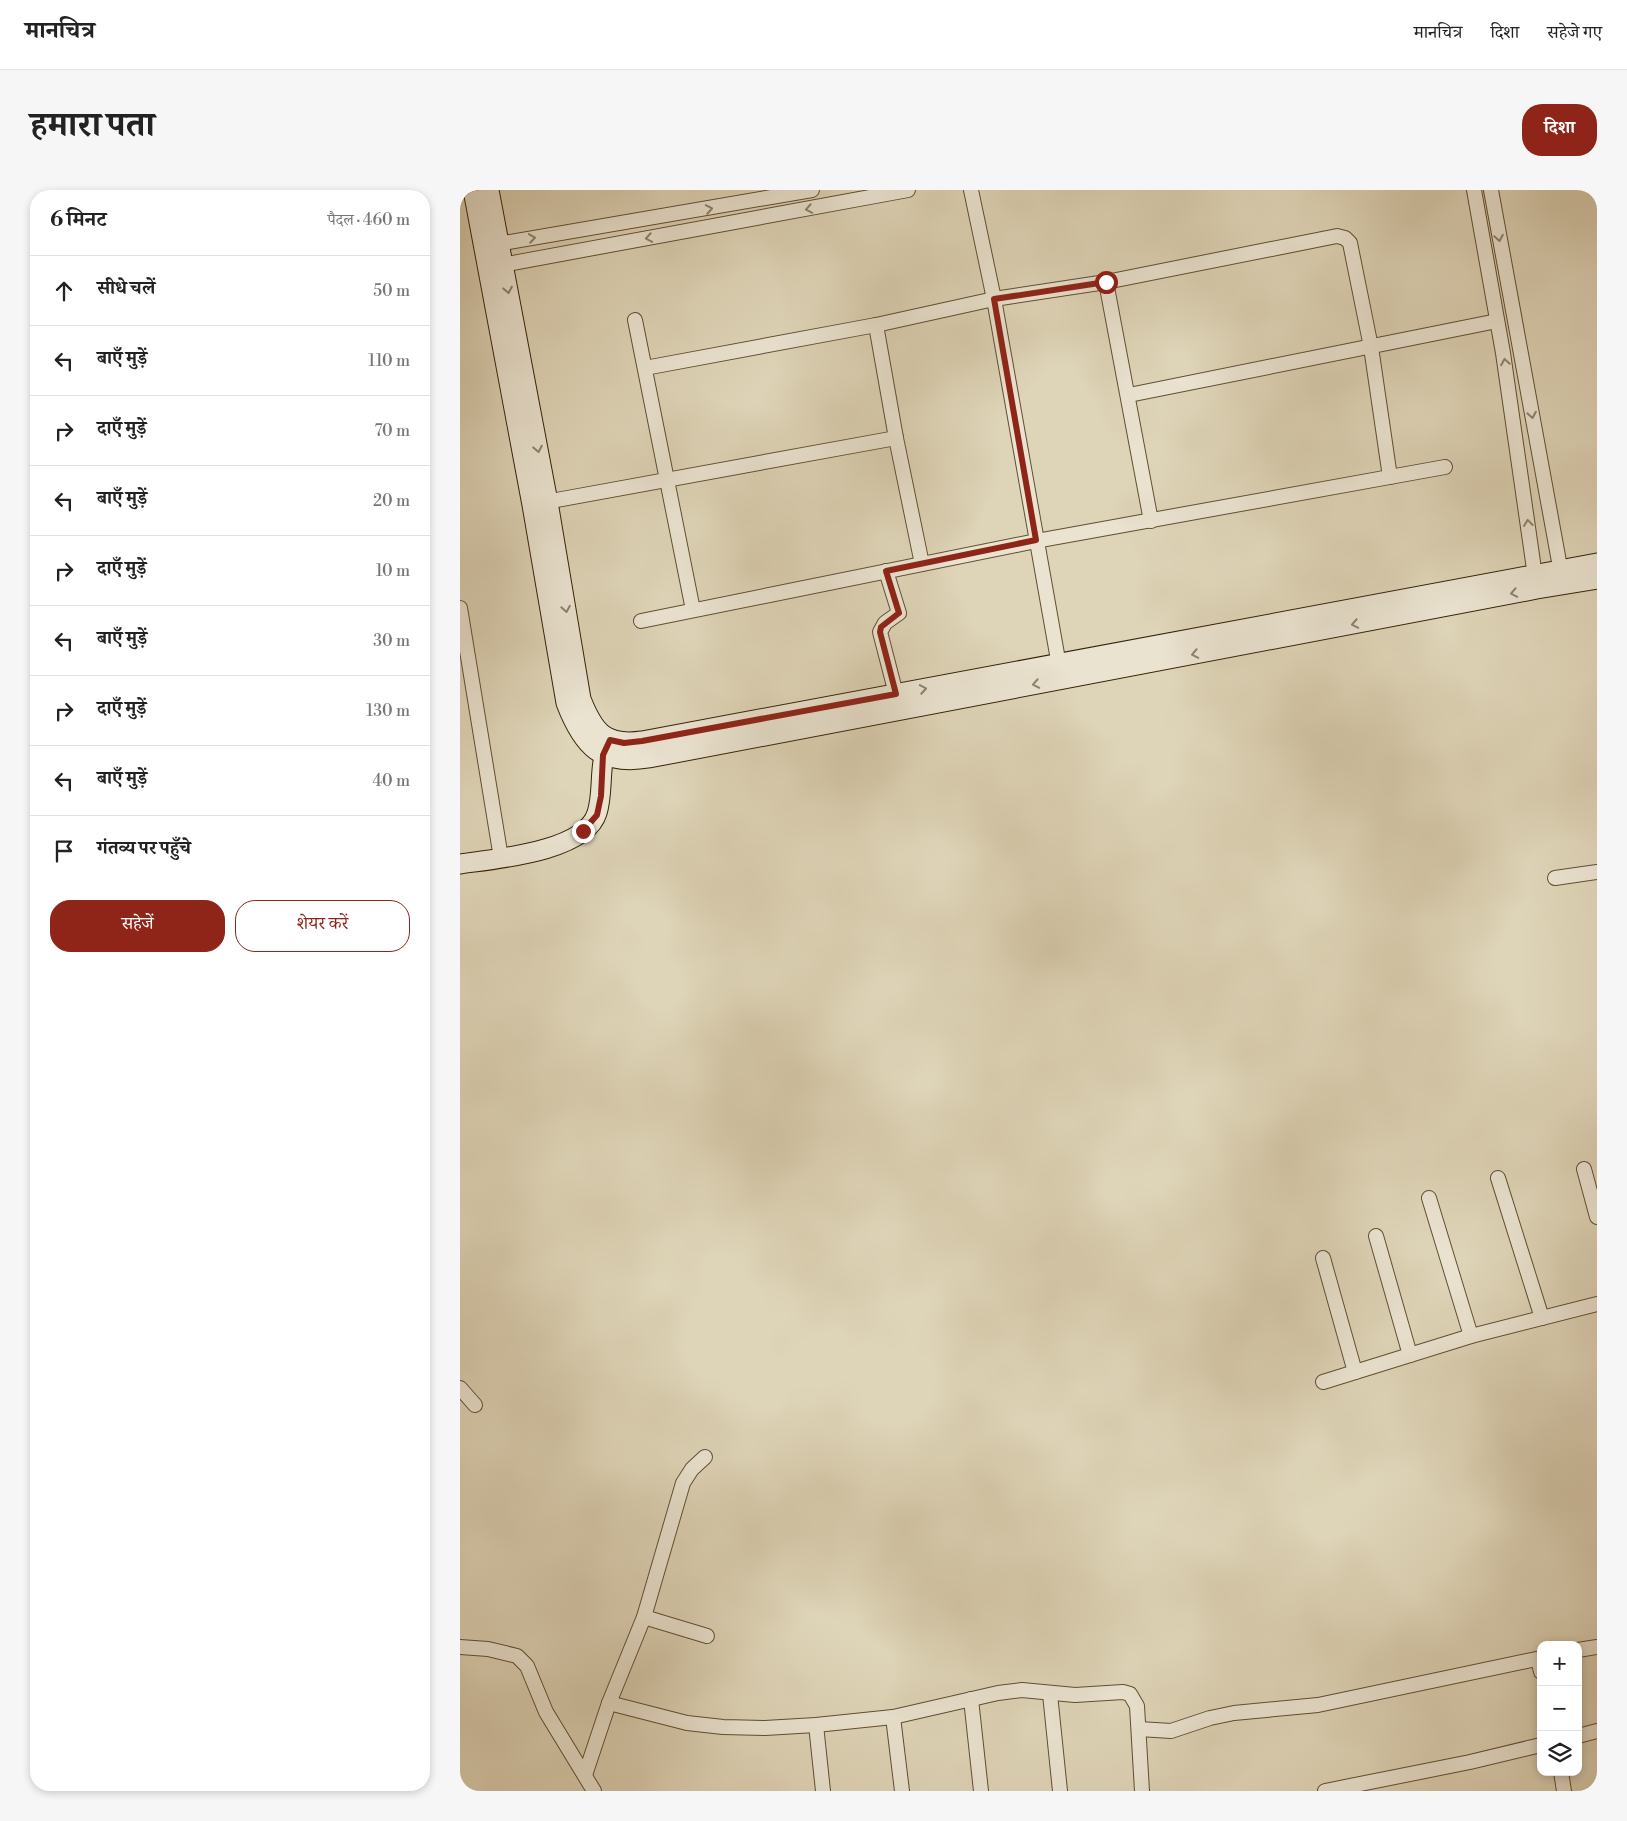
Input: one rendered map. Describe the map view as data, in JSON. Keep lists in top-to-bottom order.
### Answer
{
  "page": {
    "header": "मानचित्र",
    "nav": ["मानचित्र", "दिशा", "सहेजे गए"],
    "title": "हमारा पता",
    "buttons": [
      "दिशा",
      ["सहेजें", "शेयर करें"]
    ],
    "heading": ["6 मिनट", "पैदल · 460 m"],
    "list": [
      ["सीधे चलें", "50 m"],
      ["बाएँ मुड़ें", "110 m"],
      ["दाएँ मुड़ें", "70 m"],
      ["बाएँ मुड़ें", "20 m"],
      ["दाएँ मुड़ें", "10 m"],
      ["बाएँ मुड़ें", "30 m"],
      ["दाएँ मुड़ें", "130 m"],
      ["बाएँ मुड़ें", "40 m"],
      "गंतव्य पर पहुँचे"
    ],
    "map_buttons": ["+", "−"]
  }
}
